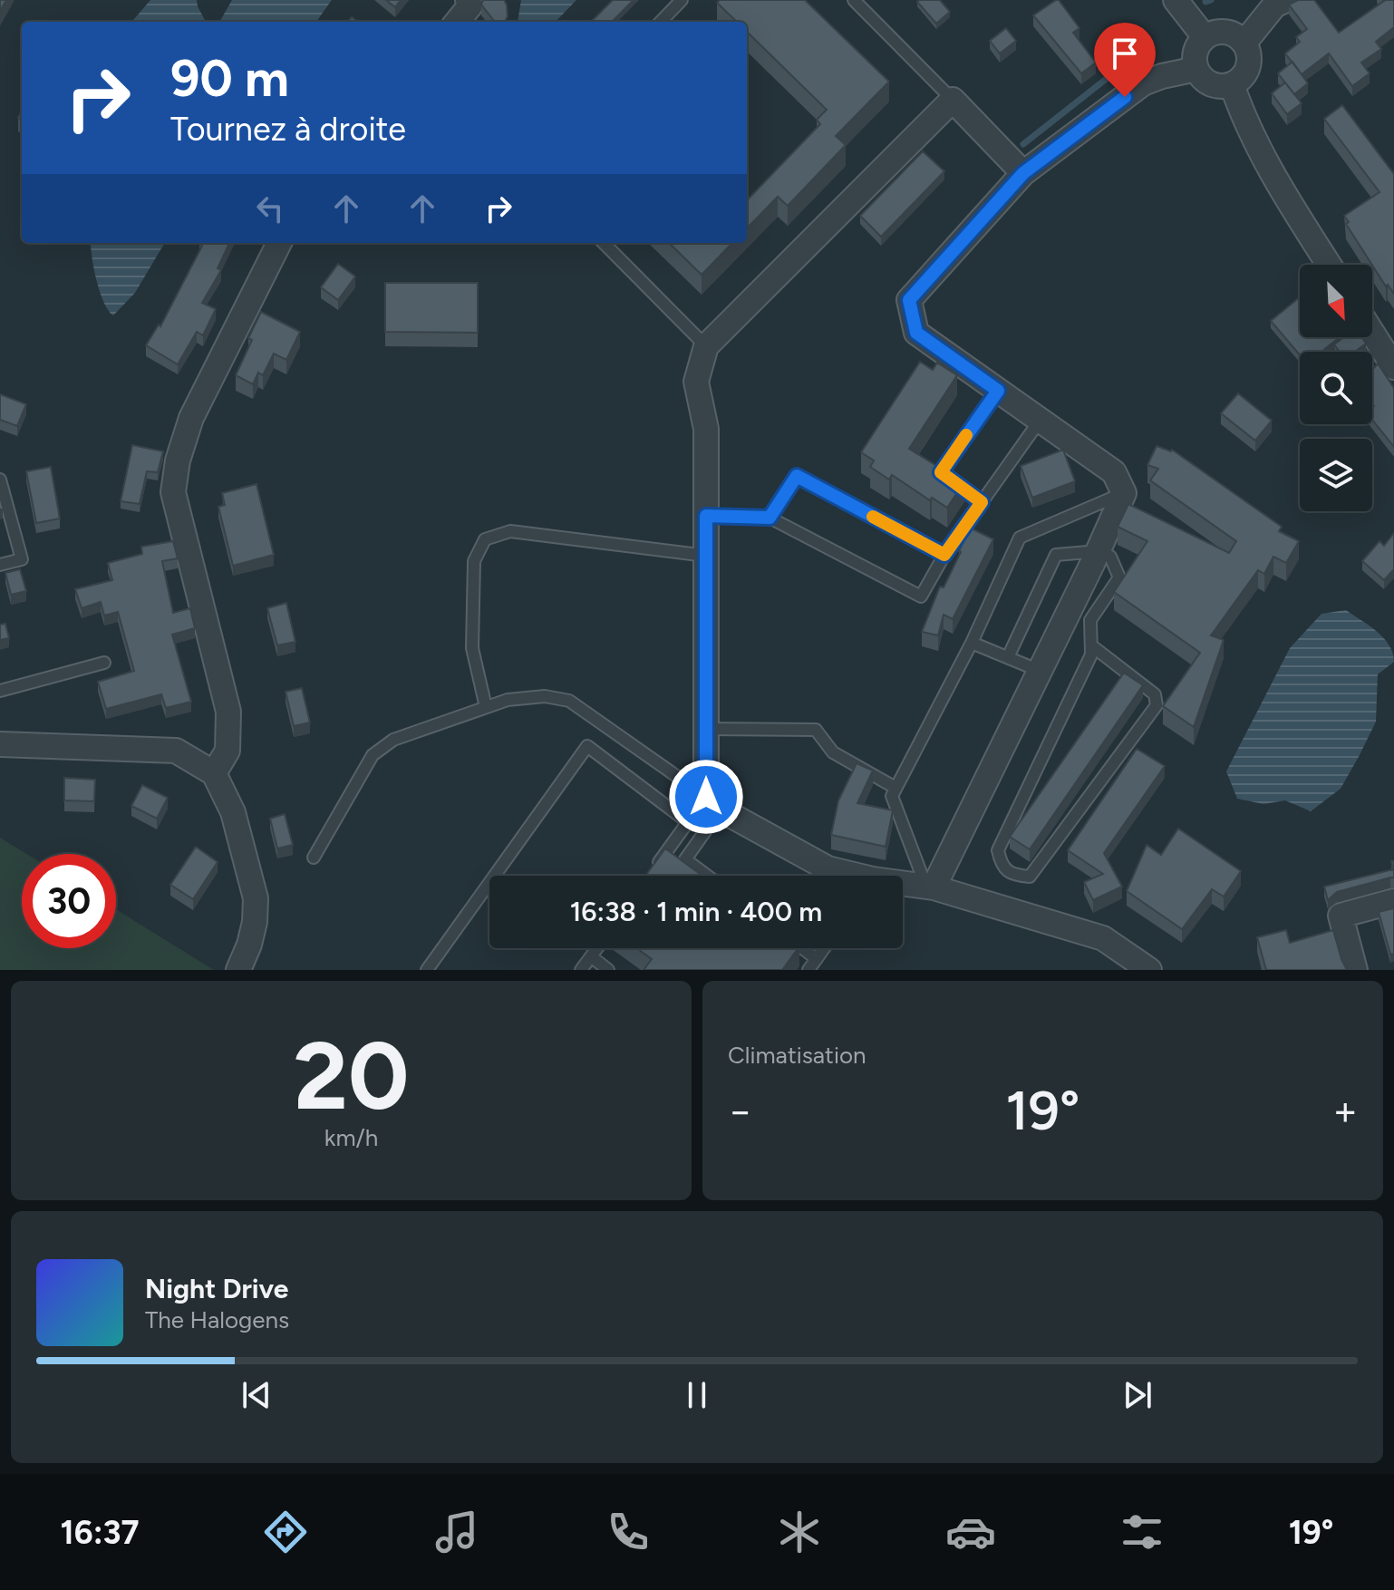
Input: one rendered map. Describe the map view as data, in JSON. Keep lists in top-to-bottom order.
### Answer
{
  "north": "bottom right",
  "page": {
    "turn": ["90 m", "Tournez à droite"],
    "limit": "30",
    "trip": "16:38 · 1 min · 400 m",
    "tile": [
      ["20", "km/h"],
      "Climatisation"
    ],
    "heat": ["−", "19°", "+"],
    "song": ["Night Drive", "The Halogens"],
    "tabs": ["16:37", "19°"]
  }
}
